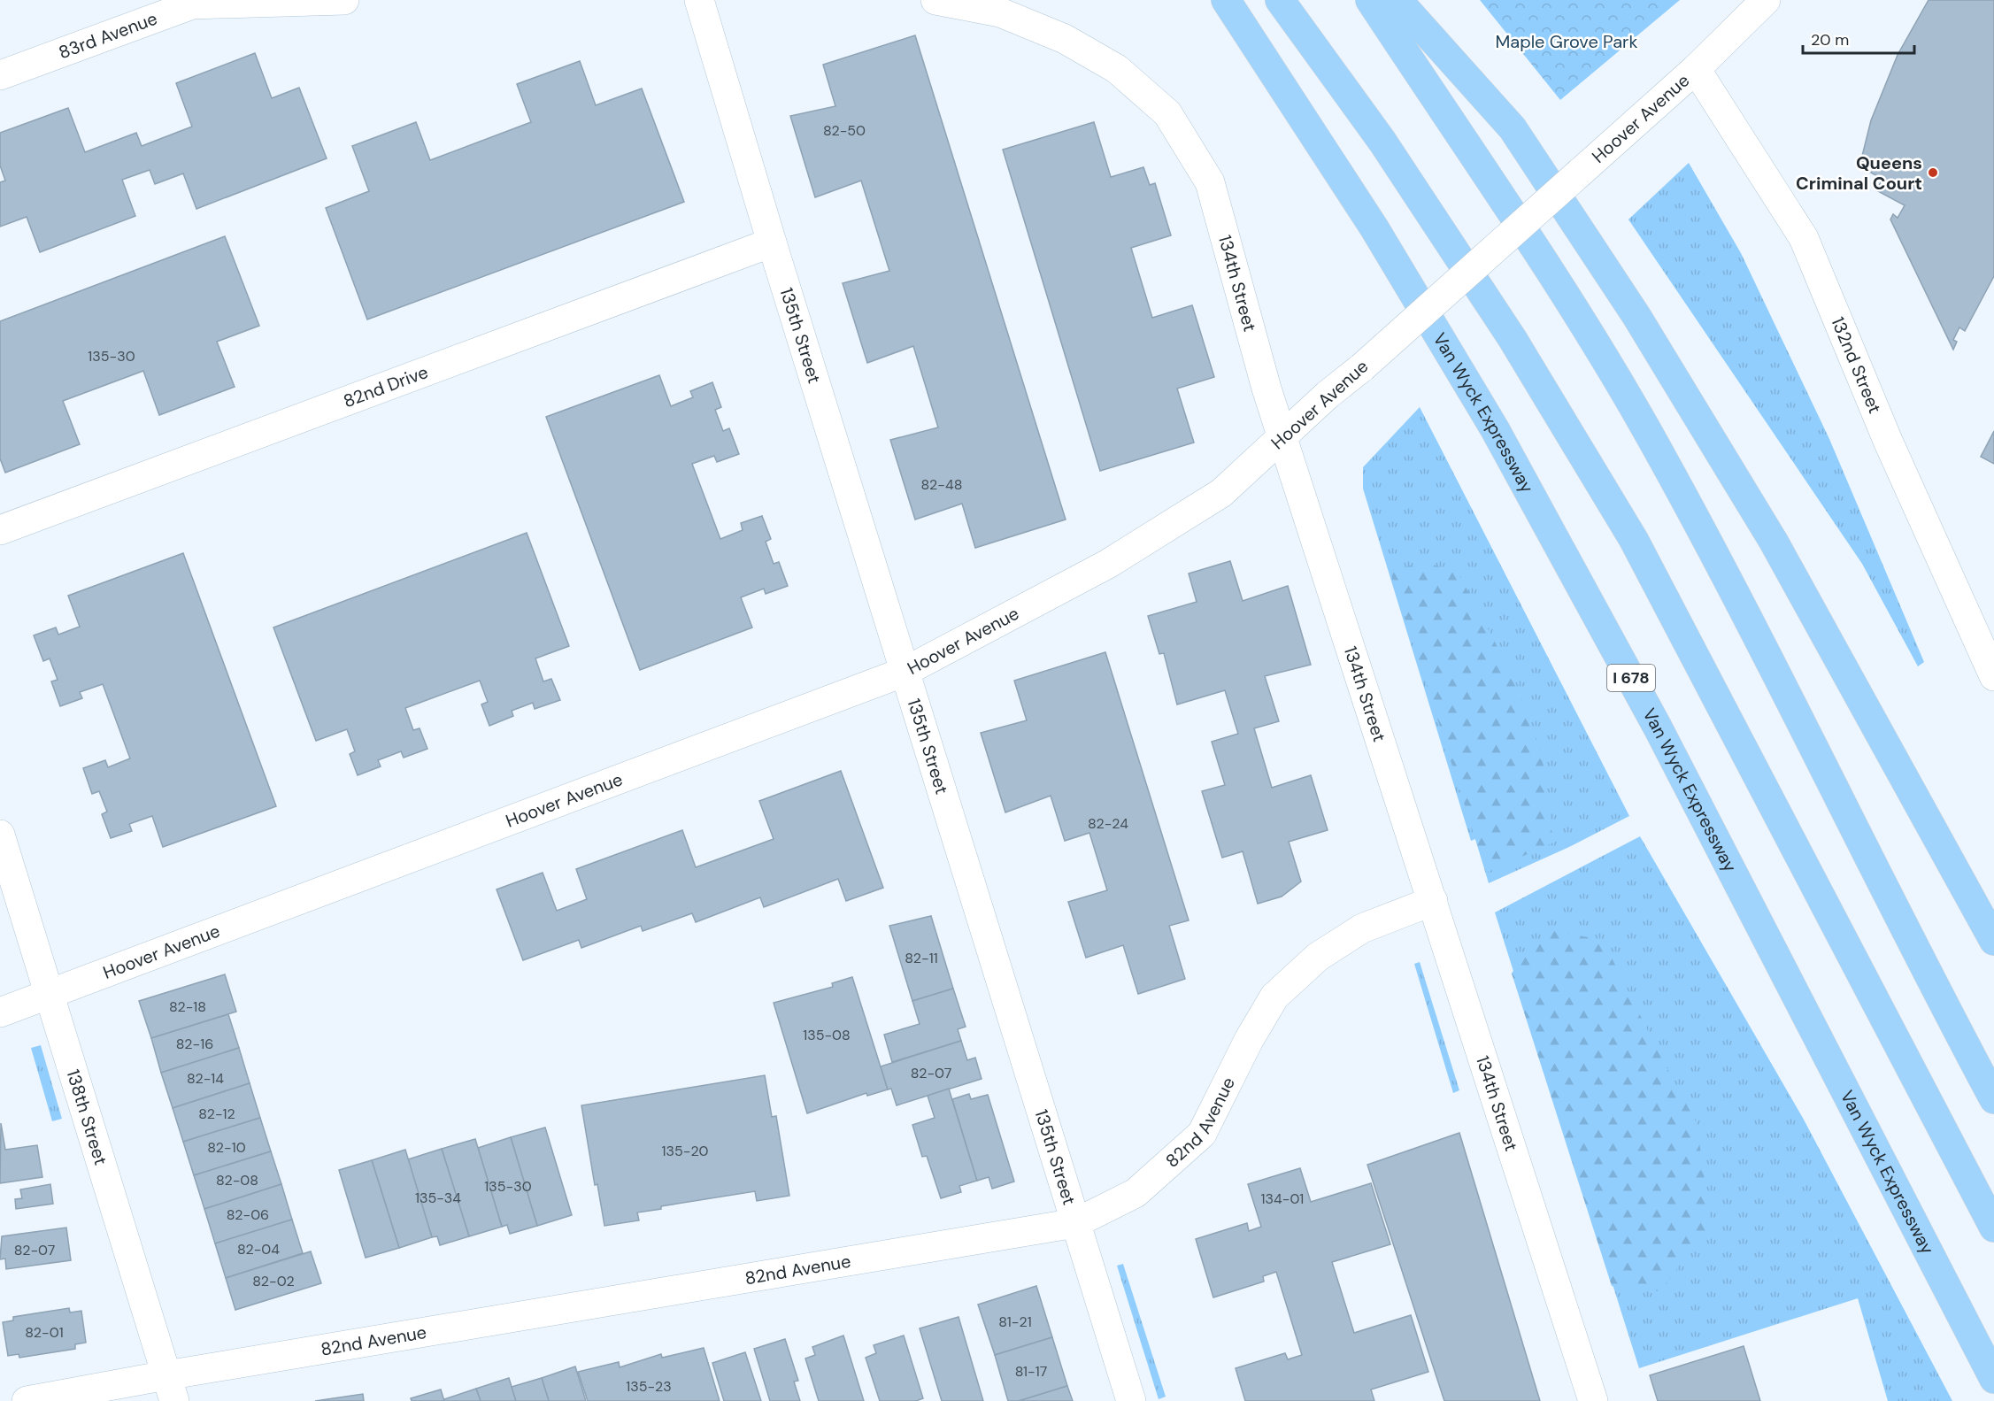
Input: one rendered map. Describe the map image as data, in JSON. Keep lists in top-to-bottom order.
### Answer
{
  "streets": {
    "highway": ["Van Wyck Expressway", "I 678"],
    "street": [
      "83rd Avenue",
      "Hoover Avenue",
      "134th Street",
      "135th Street",
      "132nd Street",
      "82nd Drive",
      "138th Street",
      "82nd Avenue"
    ]
  },
  "crossings": [
    ["Hoover Avenue", "134th Street"],
    ["Hoover Avenue", "135th Street"],
    ["Hoover Avenue", "132nd Street"],
    ["Hoover Avenue", "138th Street"],
    ["134th Street", "82nd Avenue"],
    ["135th Street", "82nd Drive"],
    ["135th Street", "82nd Avenue"],
    ["138th Street", "82nd Avenue"]
  ],
  "parks": ["Maple Grove Park"],
  "places": ["Queens Criminal Court"],
  "house_numbers": [
    "82-50",
    "135-30",
    "82-48",
    "82-24",
    "82-11",
    "82-18",
    "135-08",
    "82-16",
    "82-07",
    "82-14",
    "82-12",
    "82-10",
    "135-20",
    "82-08",
    "135-30",
    "135-34",
    "134-01",
    "82-06",
    "82-04",
    "82-07",
    "82-02",
    "81-21",
    "82-01",
    "81-17",
    "135-23"
  ],
  "scale_bar": "20 m"
}
